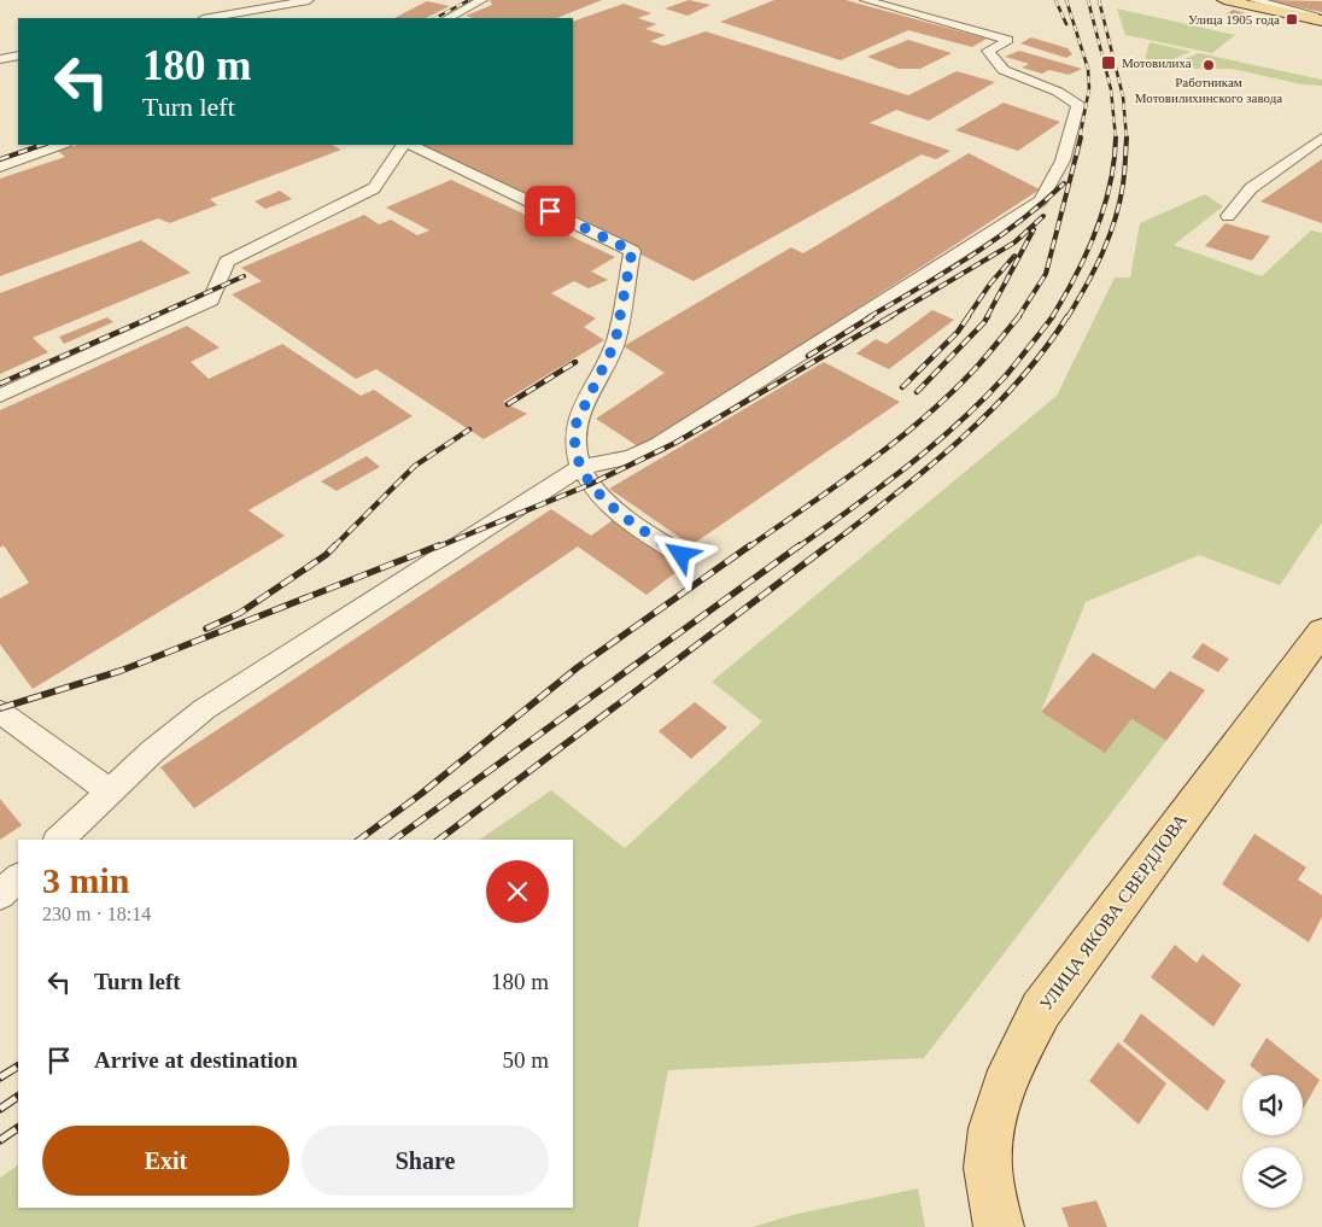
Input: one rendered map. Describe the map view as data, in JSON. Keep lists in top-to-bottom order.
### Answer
{
  "streets": {
    "main road": ["УЛИЦА ЯКОВА СВЕРДЛОВА"]
  },
  "places": {
    "transit": ["Улица 1905 года", "Мотовилиха"],
    "other": ["Работникам Мотовилихинского завода"]
  },
  "page": {
    "turn": ["180 m", "Turn left"],
    "heading": ["3 min", "230 m · 18:14"],
    "list": [
      {
        "name": "Turn left",
        "value": "180 m"
      },
      {
        "name": "Arrive at destination",
        "value": "50 m"
      }
    ],
    "buttons": ["Exit", "Share"]
  }
}
